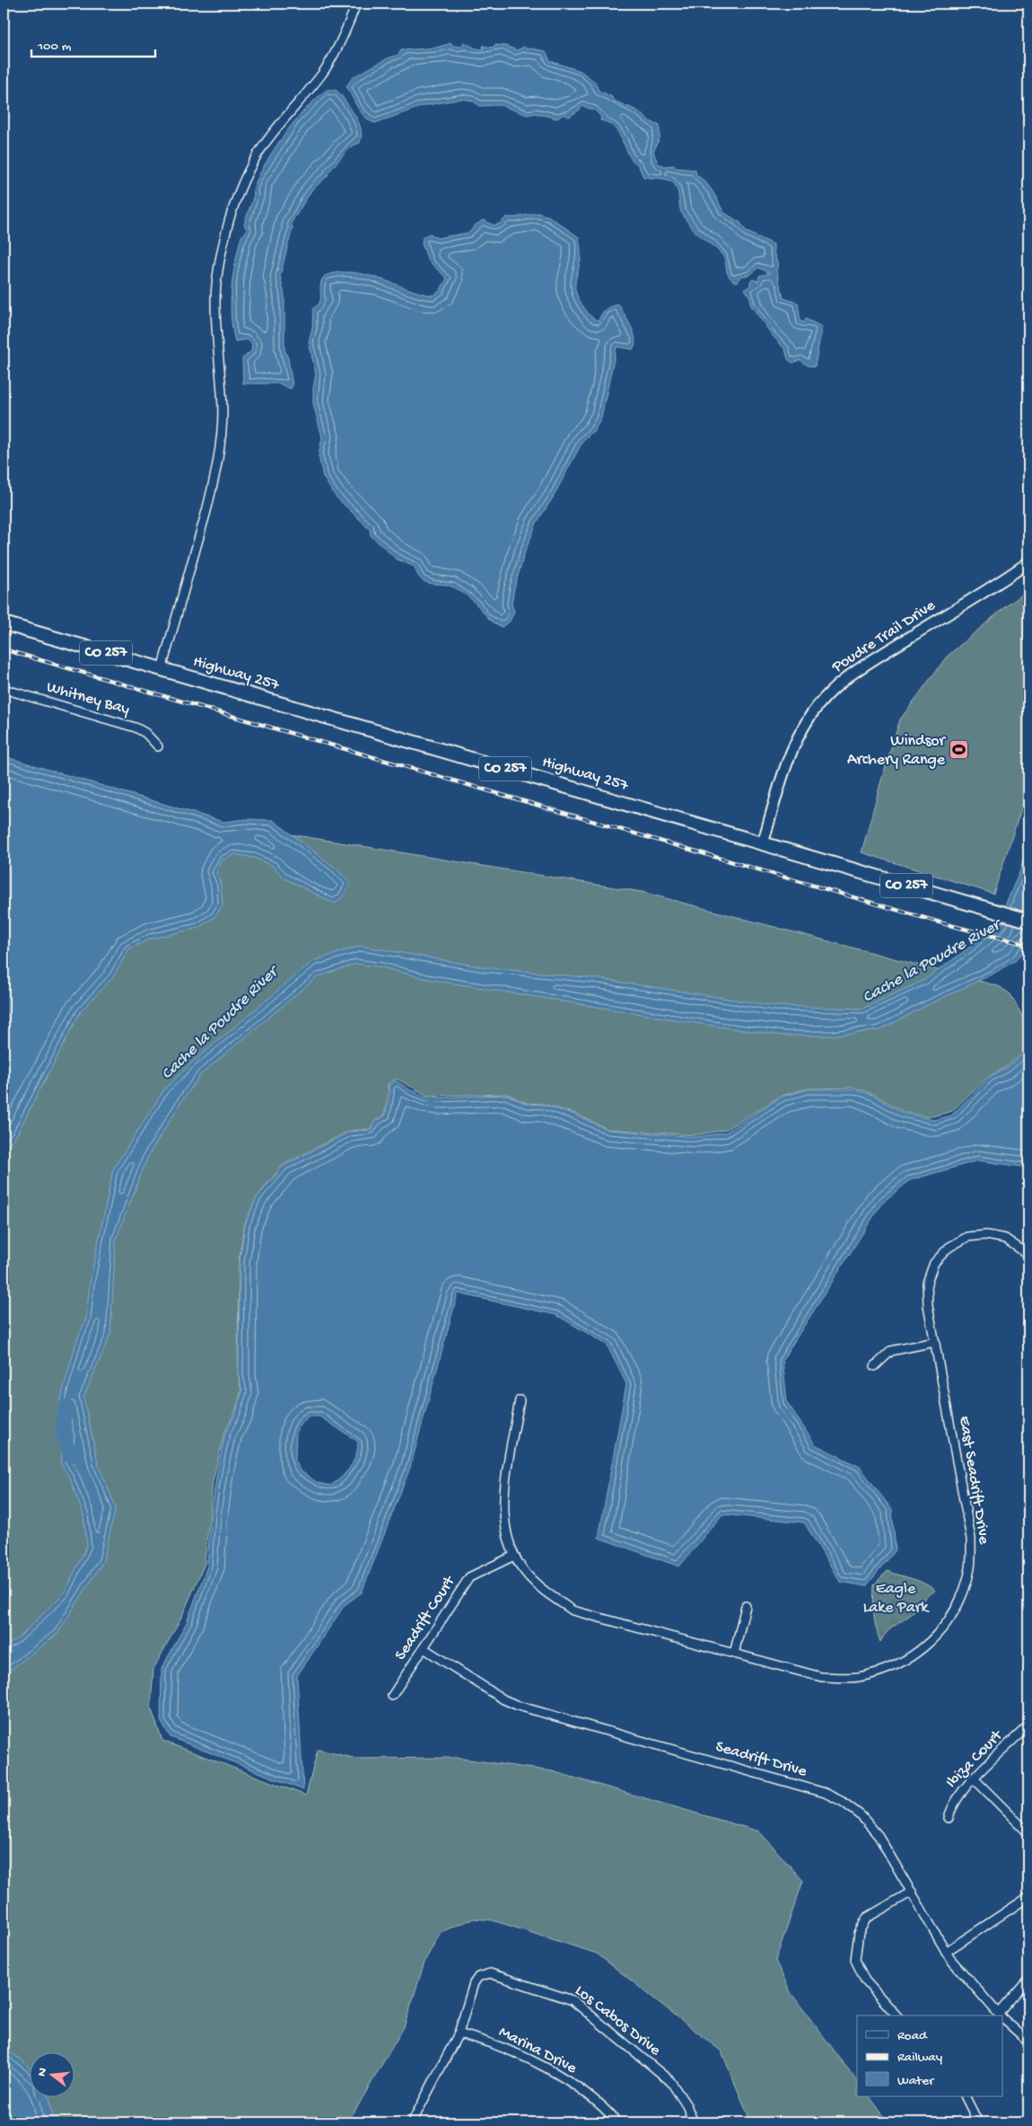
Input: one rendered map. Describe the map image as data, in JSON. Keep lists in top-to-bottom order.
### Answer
{
  "streets": {
    "main road": ["CO 257", "Highway 257"],
    "street": [
      "Poudre Trail Drive",
      "Whitney Bay",
      "East Seadrift Drive",
      "Seadrift Court",
      "Seadrift Drive",
      "Ibiza Court",
      "Los Cabos Drive",
      "Marina Drive"
    ]
  },
  "crossings": [
    ["Poudre Trail Drive", "Highway 257"],
    ["East Seadrift Drive", "Seadrift Court"],
    ["Seadrift Court", "Seadrift Drive"],
    ["Los Cabos Drive", "Marina Drive"]
  ],
  "water": ["Cache la Poudre River"],
  "parks": ["Eagle Lake Park"],
  "places": {
    "sports": ["Windsor Archery Range"]
  },
  "legend": ["Road", "Railway", "Water"],
  "scale_bar": "100 m",
  "north": "left"
}
